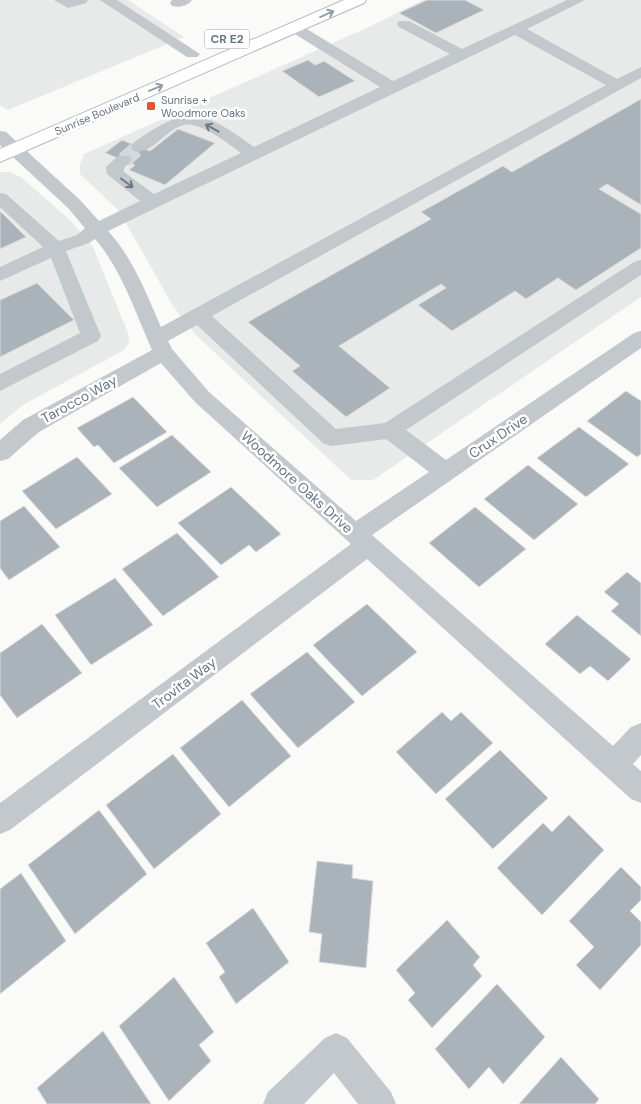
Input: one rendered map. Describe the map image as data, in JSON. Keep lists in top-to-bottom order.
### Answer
{
  "streets": {
    "main road": ["CR E2", "Sunrise Boulevard"],
    "street": [
      "Tarocco Way",
      "Crux Drive",
      "Woodmore Oaks Drive",
      "Trovita Way"
    ]
  },
  "crossings": [
    ["Sunrise Boulevard", "Woodmore Oaks Drive"],
    ["Tarocco Way", "Woodmore Oaks Drive"],
    ["Crux Drive", "Woodmore Oaks Drive"],
    ["Crux Drive", "Trovita Way"],
    ["Woodmore Oaks Drive", "Trovita Way"]
  ],
  "places": {
    "transit": ["Sunrise + Woodmore Oaks"]
  }
}
